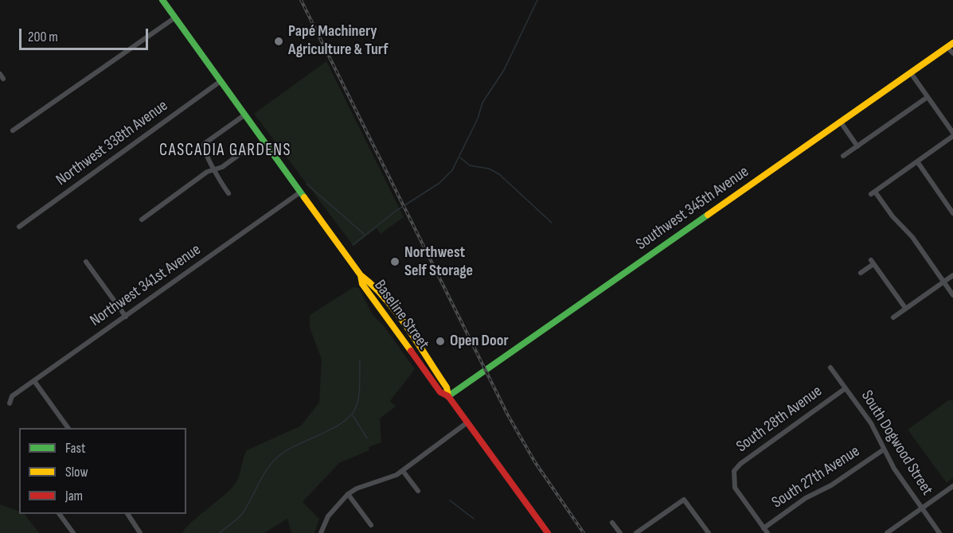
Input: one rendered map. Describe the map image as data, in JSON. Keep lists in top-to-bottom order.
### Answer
{
  "streets": {
    "main road": ["Southwest 345th Avenue", "Baseline Street"],
    "street": [
      "Northwest 338th Avenue",
      "Northwest 341st Avenue",
      "South 28th Avenue",
      "South Dogwood Street",
      "South 27th Avenue"
    ]
  },
  "crossings": [
    ["Northwest 338th Avenue", "Baseline Street"],
    ["Southwest 345th Avenue", "Baseline Street"],
    ["Northwest 341st Avenue", "Baseline Street"],
    ["South 28th Avenue", "South Dogwood Street"],
    ["South 28th Avenue", "South 27th Avenue"],
    ["South Dogwood Street", "South 27th Avenue"]
  ],
  "districts": ["CASCADIA GARDENS"],
  "places": ["Papé Machinery Agriculture & Turf", "Northwest Self Storage", "Open Door"],
  "legend": ["Fast", "Slow", "Jam"],
  "scale_bar": "200 m"
}
